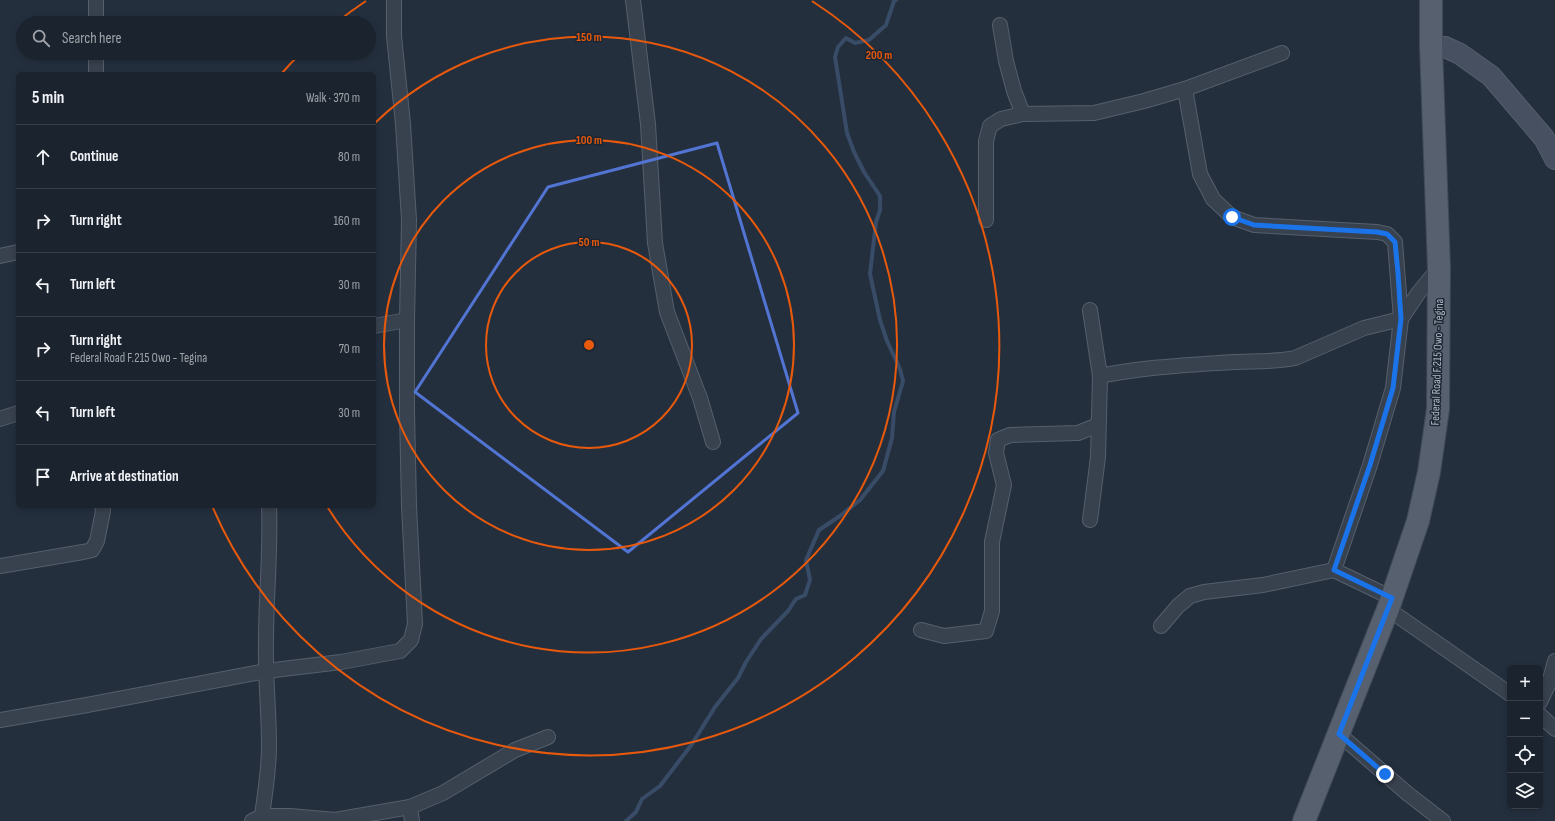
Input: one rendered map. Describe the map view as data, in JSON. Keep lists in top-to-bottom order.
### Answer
{
  "streets": {
    "main road": ["Federal Road F.215 Owo - Tegina"]
  },
  "page": {
    "search": "Search here",
    "heading": ["5 min", "Walk · 370 m"],
    "list": [
      ["Continue", "80 m"],
      ["Turn right", "160 m"],
      ["Turn left", "30 m"],
      ["Turn right", "Federal Road F.215 Owo - Tegina", "70 m"],
      ["Turn left", "30 m"],
      "Arrive at destination"
    ],
    "map_buttons": ["+", "−"]
  },
  "rings": [
    "150 m",
    "200 m",
    "100 m",
    "50 m"
  ]
}
